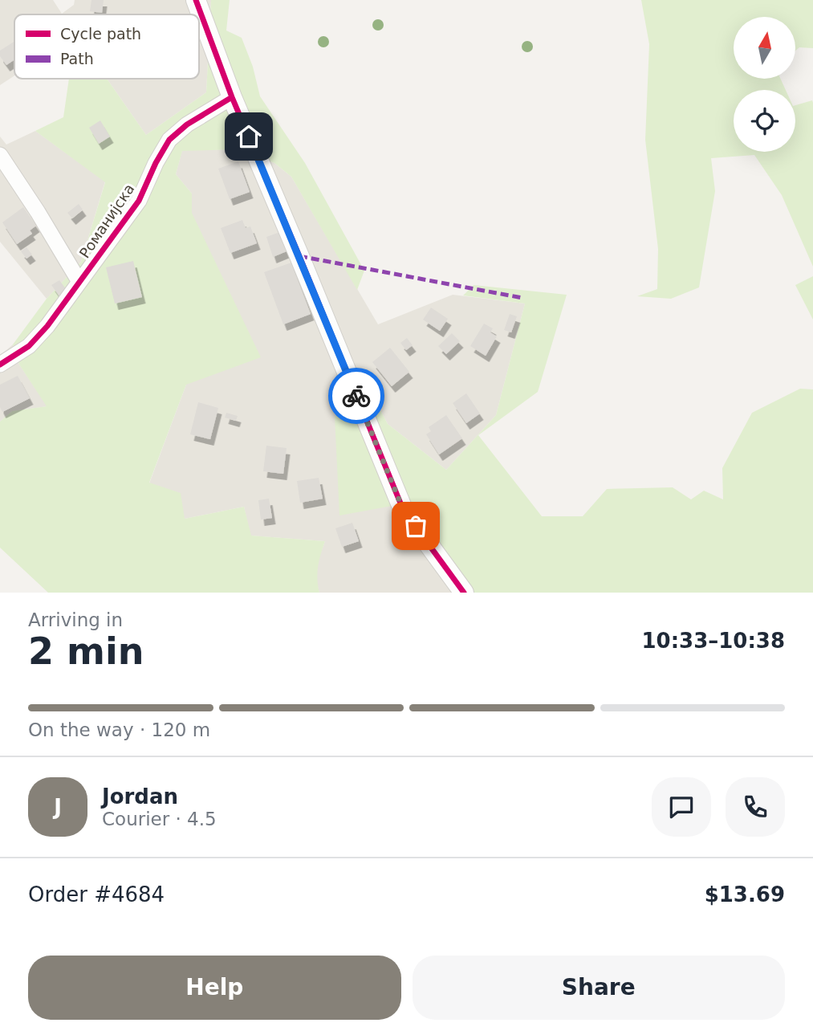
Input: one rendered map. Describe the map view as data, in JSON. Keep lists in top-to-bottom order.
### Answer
{
  "streets": {
    "street": ["Романијска"]
  },
  "legend": ["Cycle path", "Path"],
  "north": "top",
  "page": {
    "heading": ["2 min", "Arriving in", "10:33–10:38"],
    "panel": [
      "Jordan",
      "Courier · 4.5",
      "Order #4684",
      "$13.69"
    ],
    "bar": "On the way · 120 m",
    "round": "J",
    "buttons": ["Help", "Share"]
  }
}
